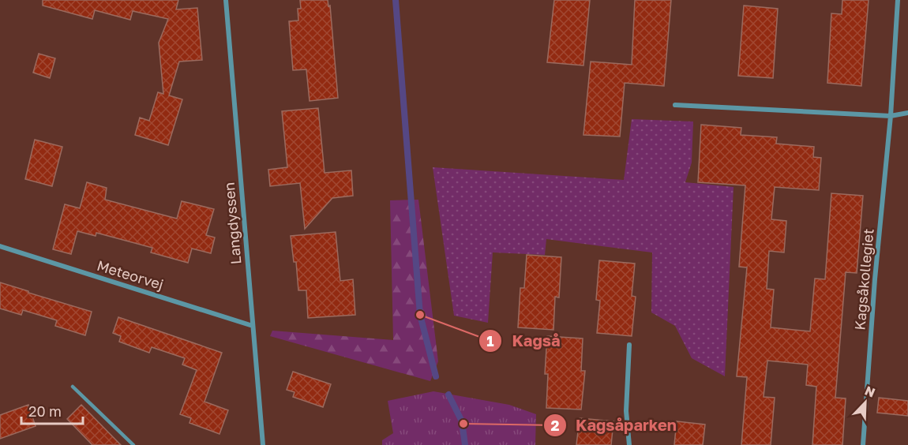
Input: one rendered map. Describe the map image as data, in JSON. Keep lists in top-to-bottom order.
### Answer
{
  "streets": {
    "street": ["Langdyssen", "Meteorvej", "Kagsåkollegiet"]
  },
  "crossings": [
    ["Langdyssen", "Meteorvej"]
  ],
  "places": ["Kagså", "Kagsåparken"],
  "scale_bar": "20 m",
  "north": "top right"
}
